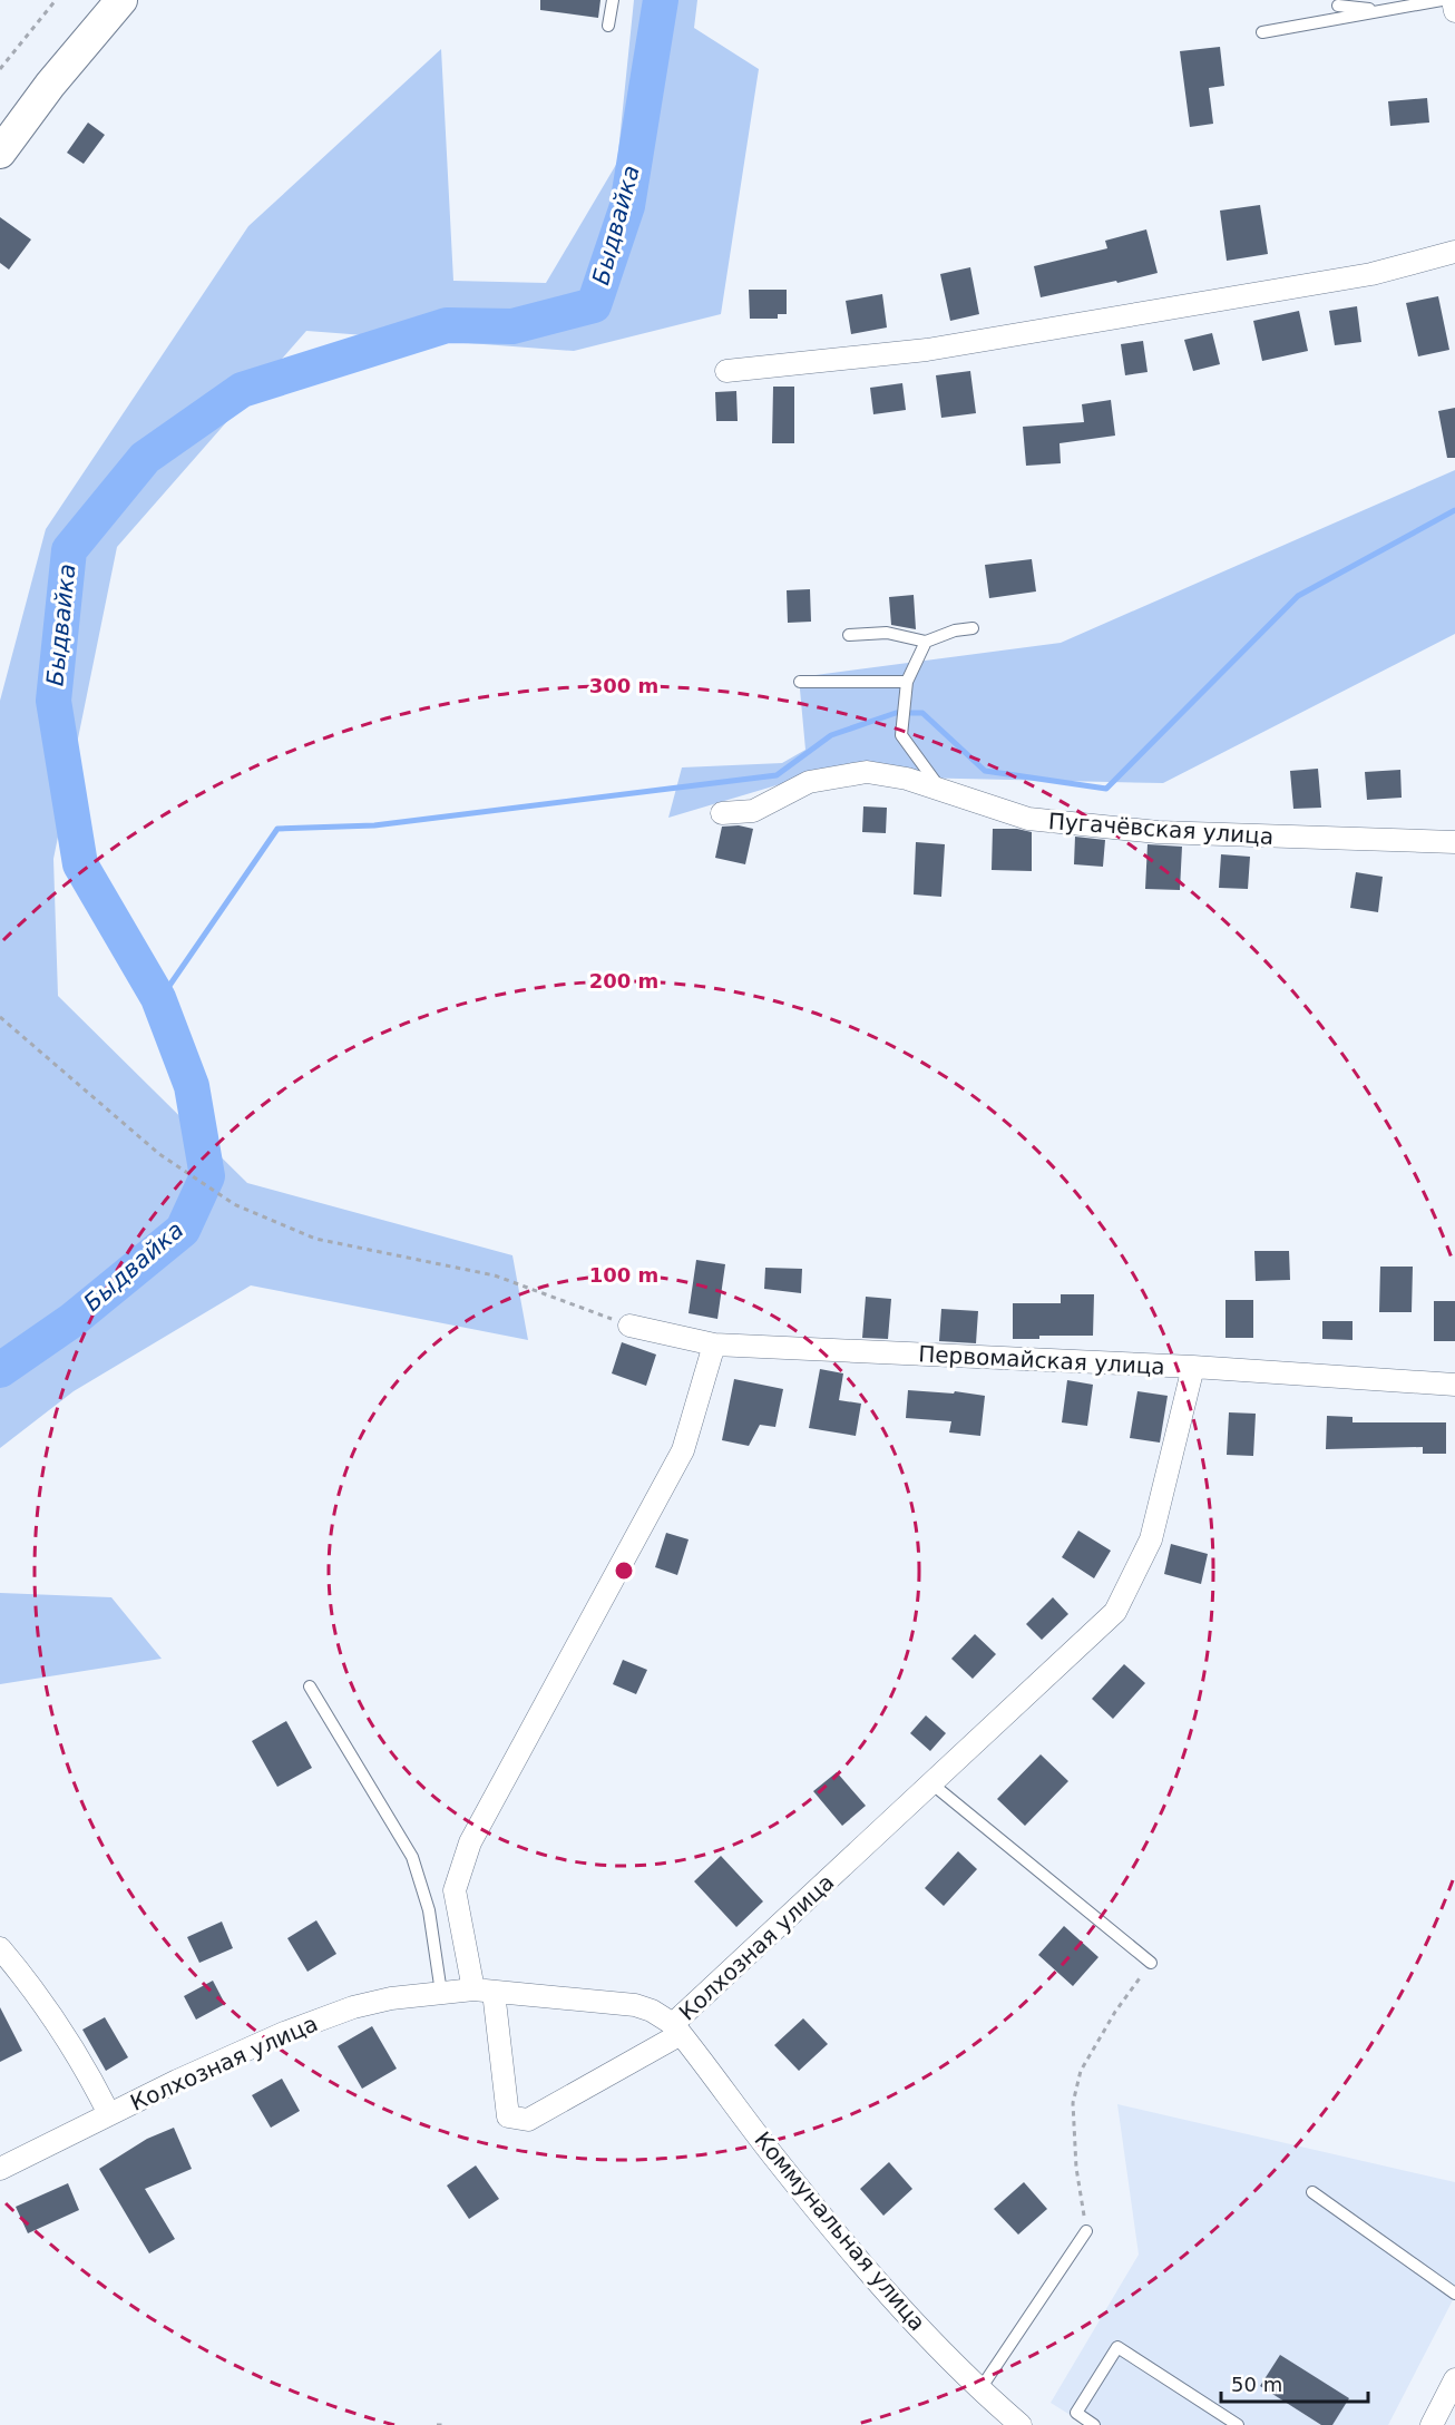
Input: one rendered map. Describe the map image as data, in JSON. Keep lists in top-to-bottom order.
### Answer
{
  "streets": {
    "street": [
      "Пугачёвская улица",
      "Первомайская улица",
      "Колхозная улица",
      "Коммунальная улица"
    ]
  },
  "crossings": [
    ["Первомайская улица", "Колхозная улица"],
    ["Колхозная улица", "Коммунальная улица"]
  ],
  "water": ["Быдвайка"],
  "scale_bar": "50 m",
  "rings": ["300 m", "200 m", "100 m"]
}
